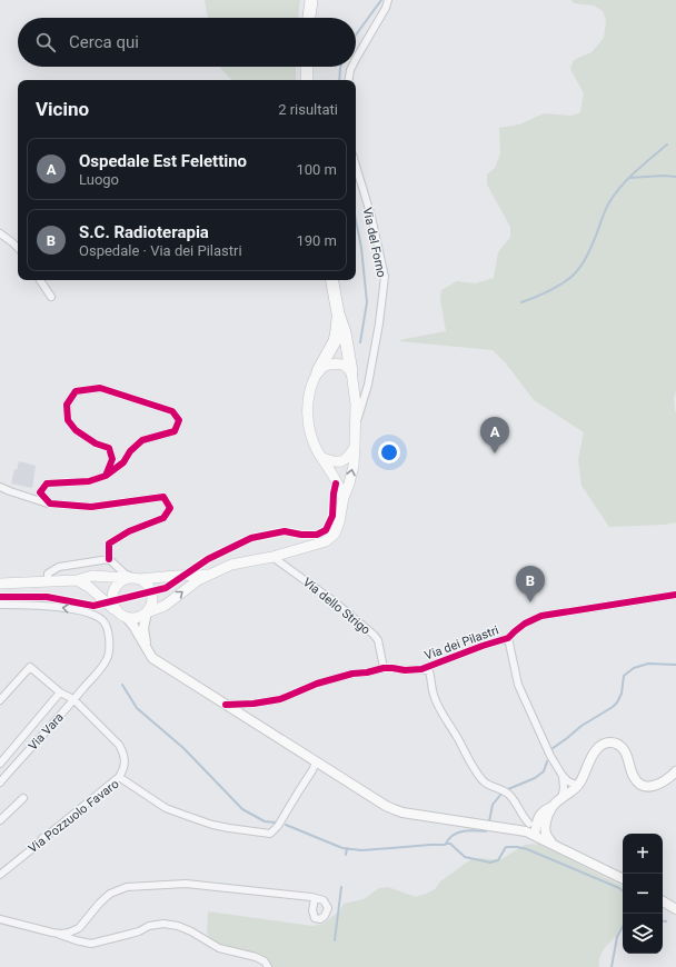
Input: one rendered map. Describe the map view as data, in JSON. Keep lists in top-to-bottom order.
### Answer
{
  "streets": {
    "street": [
      "Via del Forno",
      "Via dello Strigo",
      "Via dei Pilastri",
      "Via Vara",
      "Via Pozzuolo Favaro"
    ]
  },
  "crossings": [
    ["Via dello Strigo", "Via dei Pilastri"]
  ],
  "page": {
    "search": "Cerca qui",
    "heading": ["Vicino", "2 risultati"],
    "list": [
      {
        "mark": "A",
        "name": "Ospedale Est Felettino",
        "note": "Luogo",
        "value": "100 m"
      },
      {
        "mark": "B",
        "name": "S.C. Radioterapia",
        "note": "Ospedale · Via dei Pilastri",
        "value": "190 m"
      }
    ],
    "pins": ["A", "B"],
    "map_buttons": ["+", "−"]
  }
}
